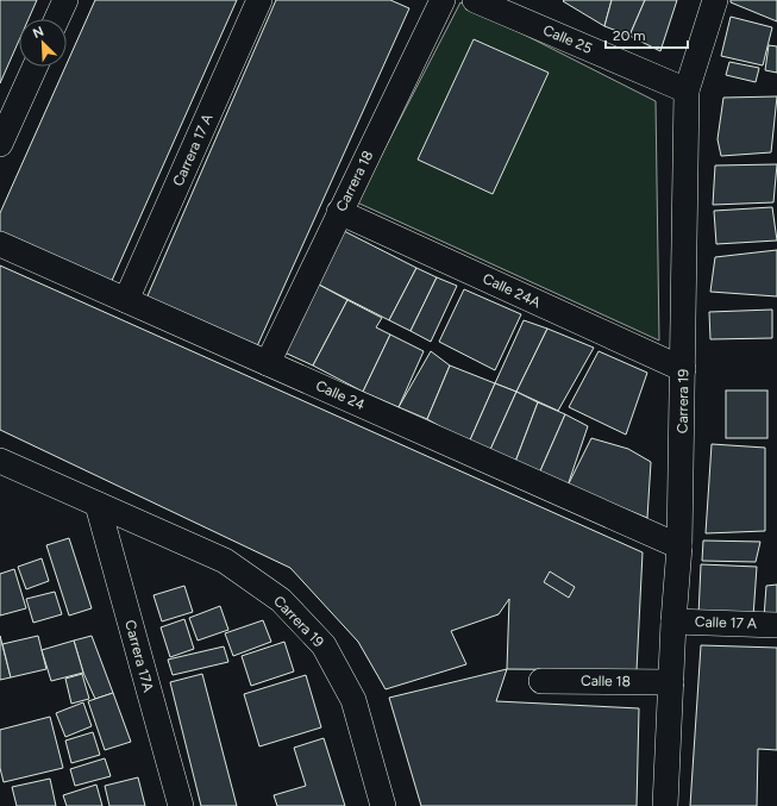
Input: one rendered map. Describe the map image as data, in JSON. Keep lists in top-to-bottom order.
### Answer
{
  "streets": {
    "street": [
      "Calle 25",
      "Carrera 17 A",
      "Carrera 18",
      "Calle 24A",
      "Calle 24",
      "Carrera 19",
      "Calle 17 A",
      "Carrera 17A",
      "Calle 18"
    ]
  },
  "crossings": [
    ["Calle 25", "Carrera 19"],
    ["Carrera 17 A", "Calle 24"],
    ["Carrera 18", "Calle 24A"],
    ["Carrera 18", "Calle 24"],
    ["Calle 24A", "Carrera 19"],
    ["Calle 24", "Carrera 19"],
    ["Carrera 19", "Calle 17 A"],
    ["Carrera 19", "Carrera 17A"],
    ["Carrera 19", "Calle 18"]
  ],
  "scale_bar": "20 m",
  "north": "top left"
}
